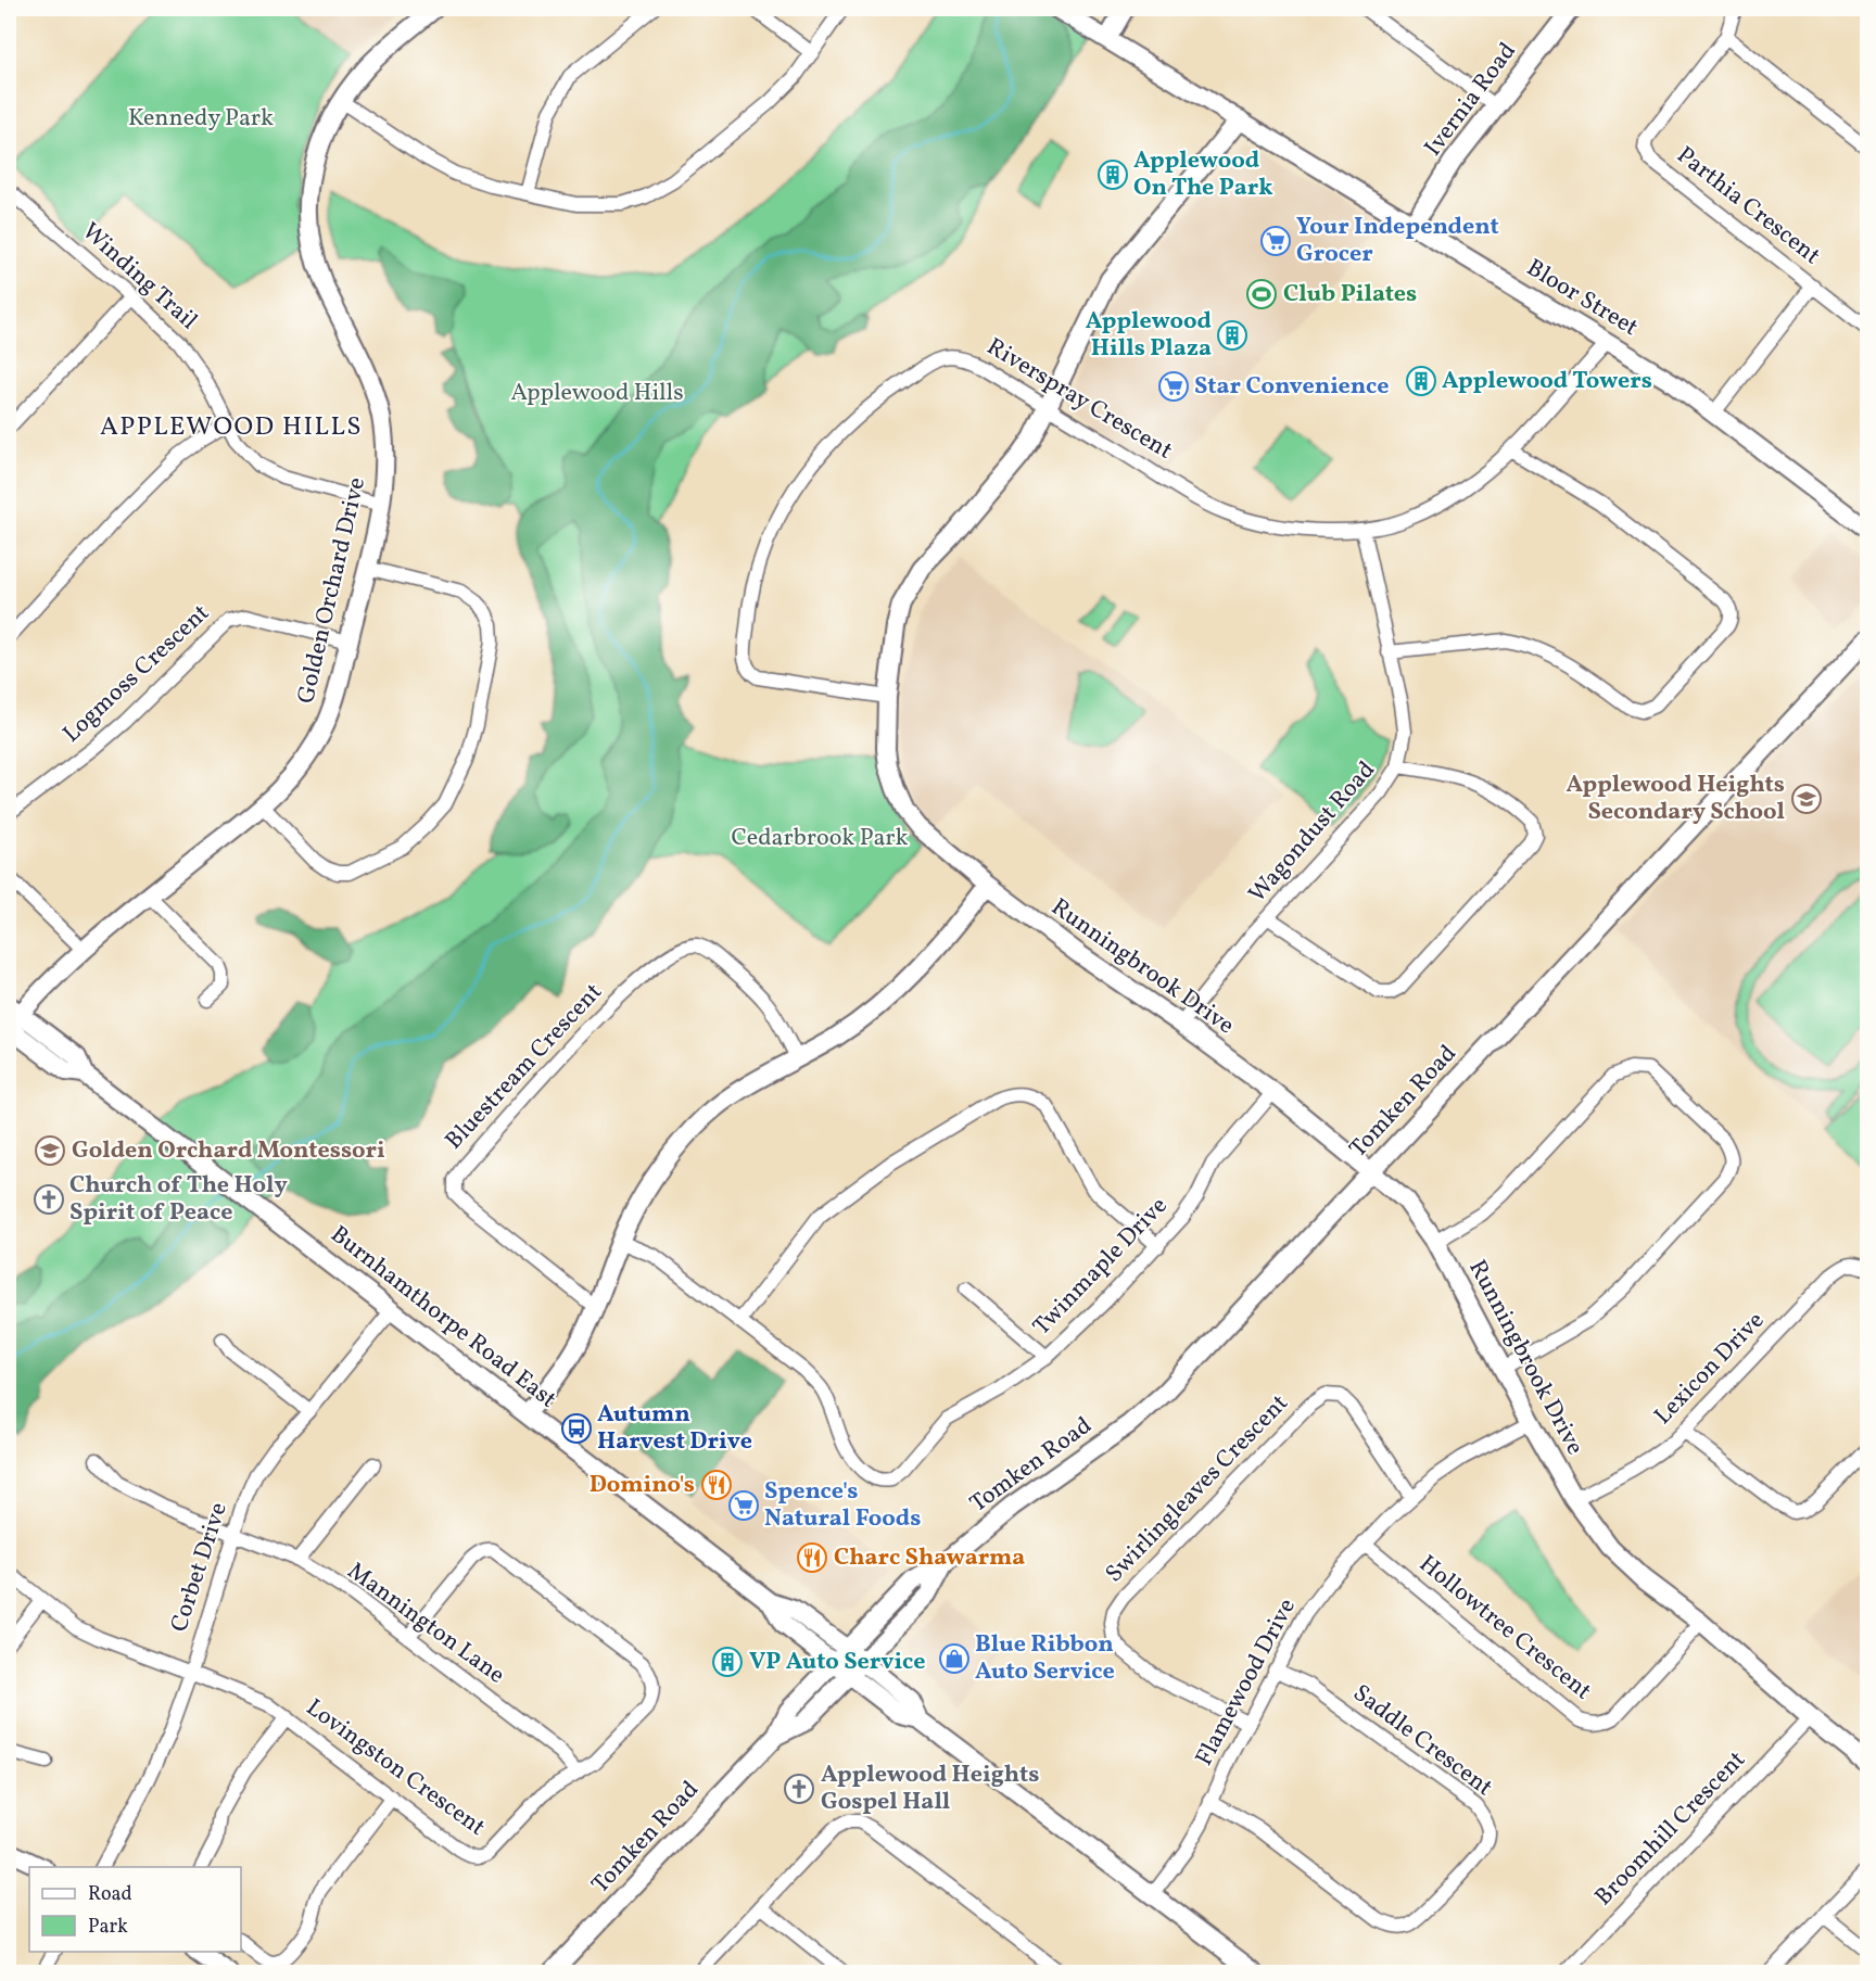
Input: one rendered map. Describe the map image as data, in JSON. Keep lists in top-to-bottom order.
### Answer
{
  "streets": {
    "street": [
      "Ivernia Road",
      "Parthia Crescent",
      "Winding Trail",
      "Bloor Street",
      "Riverspray Crescent",
      "Golden Orchard Drive",
      "Logmoss Crescent",
      "Wagondust Road",
      "Runningbrook Drive",
      "Bluestream Crescent",
      "Tomken Road",
      "Twinmaple Drive",
      "Burnhamthorpe Road East",
      "Lexicon Drive",
      "Swirlingleaves Crescent",
      "Corbet Drive",
      "Mannington Lane",
      "Hollowtree Crescent",
      "Flamewood Drive",
      "Saddle Crescent",
      "Lovingston Crescent",
      "Broomhill Crescent"
    ]
  },
  "crossings": [
    ["Ivernia Road", "Bloor Street"],
    ["Winding Trail", "Golden Orchard Drive"],
    ["Bloor Street", "Riverspray Crescent"],
    ["Bloor Street", "Runningbrook Drive"],
    ["Riverspray Crescent", "Wagondust Road"],
    ["Riverspray Crescent", "Runningbrook Drive"],
    ["Golden Orchard Drive", "Logmoss Crescent"],
    ["Golden Orchard Drive", "Burnhamthorpe Road East"],
    ["Wagondust Road", "Runningbrook Drive"],
    ["Runningbrook Drive", "Tomken Road"],
    ["Runningbrook Drive", "Twinmaple Drive"],
    ["Runningbrook Drive", "Lexicon Drive"],
    ["Runningbrook Drive", "Hollowtree Crescent"],
    ["Runningbrook Drive", "Flamewood Drive"],
    ["Runningbrook Drive", "Broomhill Crescent"],
    ["Tomken Road", "Burnhamthorpe Road East"],
    ["Burnhamthorpe Road East", "Corbet Drive"],
    ["Burnhamthorpe Road East", "Flamewood Drive"],
    ["Swirlingleaves Crescent", "Flamewood Drive"],
    ["Corbet Drive", "Mannington Lane"],
    ["Corbet Drive", "Lovingston Crescent"],
    ["Mannington Lane", "Lovingston Crescent"],
    ["Hollowtree Crescent", "Flamewood Drive"],
    ["Flamewood Drive", "Saddle Crescent"]
  ],
  "districts": ["APPLEWOOD HILLS"],
  "parks": ["Kennedy Park", "Applewood Hills", "Cedarbrook Park"],
  "places": {
    "building": [
      "Applewood On The Park",
      "Applewood Hills Plaza",
      "Applewood Towers",
      "VP Auto Service"
    ],
    "supermarket": ["Your Independent Grocer", "Star Convenience", "Spence's Natural Foods"],
    "sports": ["Club Pilates"],
    "school or university": ["Applewood Heights Secondary School", "Golden Orchard Montessori"],
    "church": ["Church of The Holy Spirit of Peace", "Applewood Heights Gospel Hall"],
    "bus stop": ["Autumn Harvest Drive"],
    "restaurant": ["Domino's", "Charc Shawarma"],
    "shop": ["Blue Ribbon Auto Service"]
  },
  "legend": ["Road", "Park"]
}
